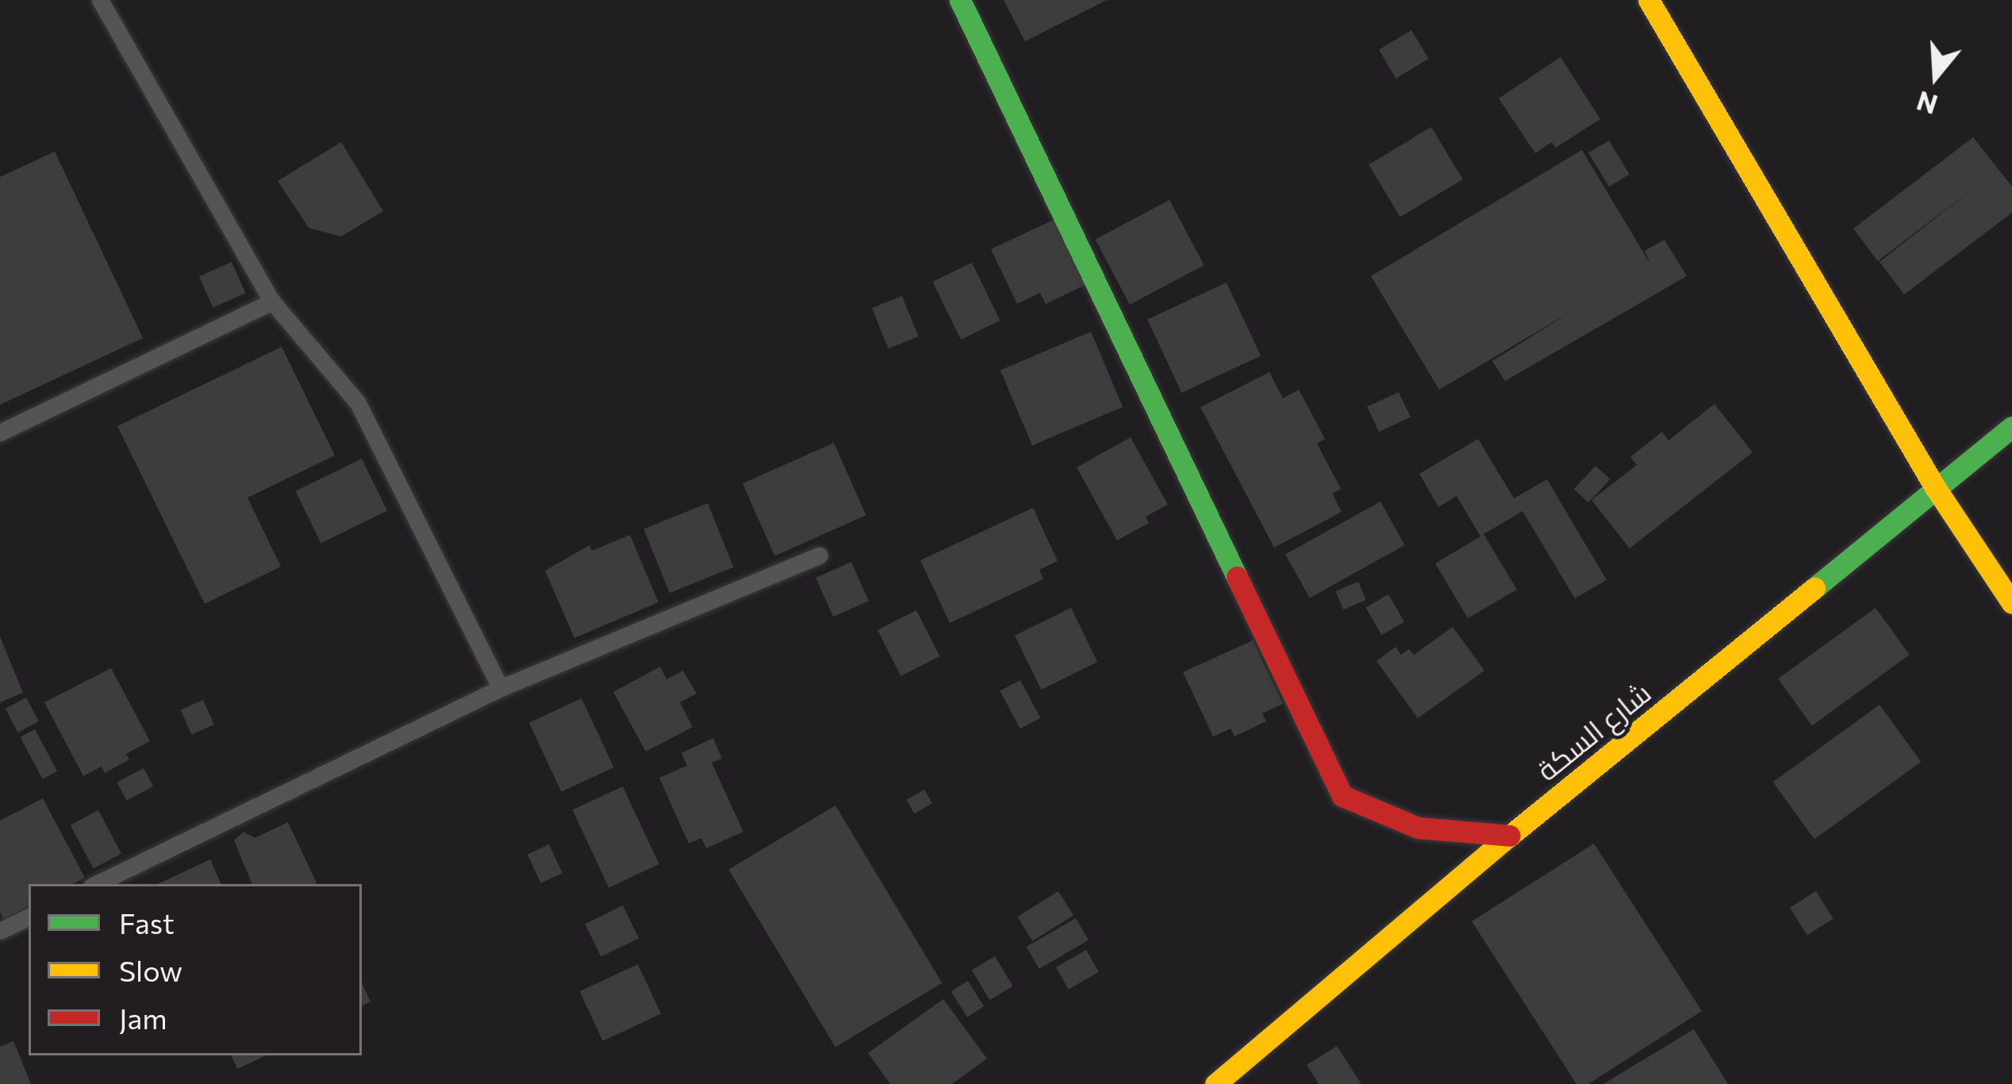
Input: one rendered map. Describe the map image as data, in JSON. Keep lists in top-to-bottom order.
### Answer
{
  "streets": {
    "street": ["شارع السكة"]
  },
  "legend": ["Fast", "Slow", "Jam"],
  "north": "bottom"
}
